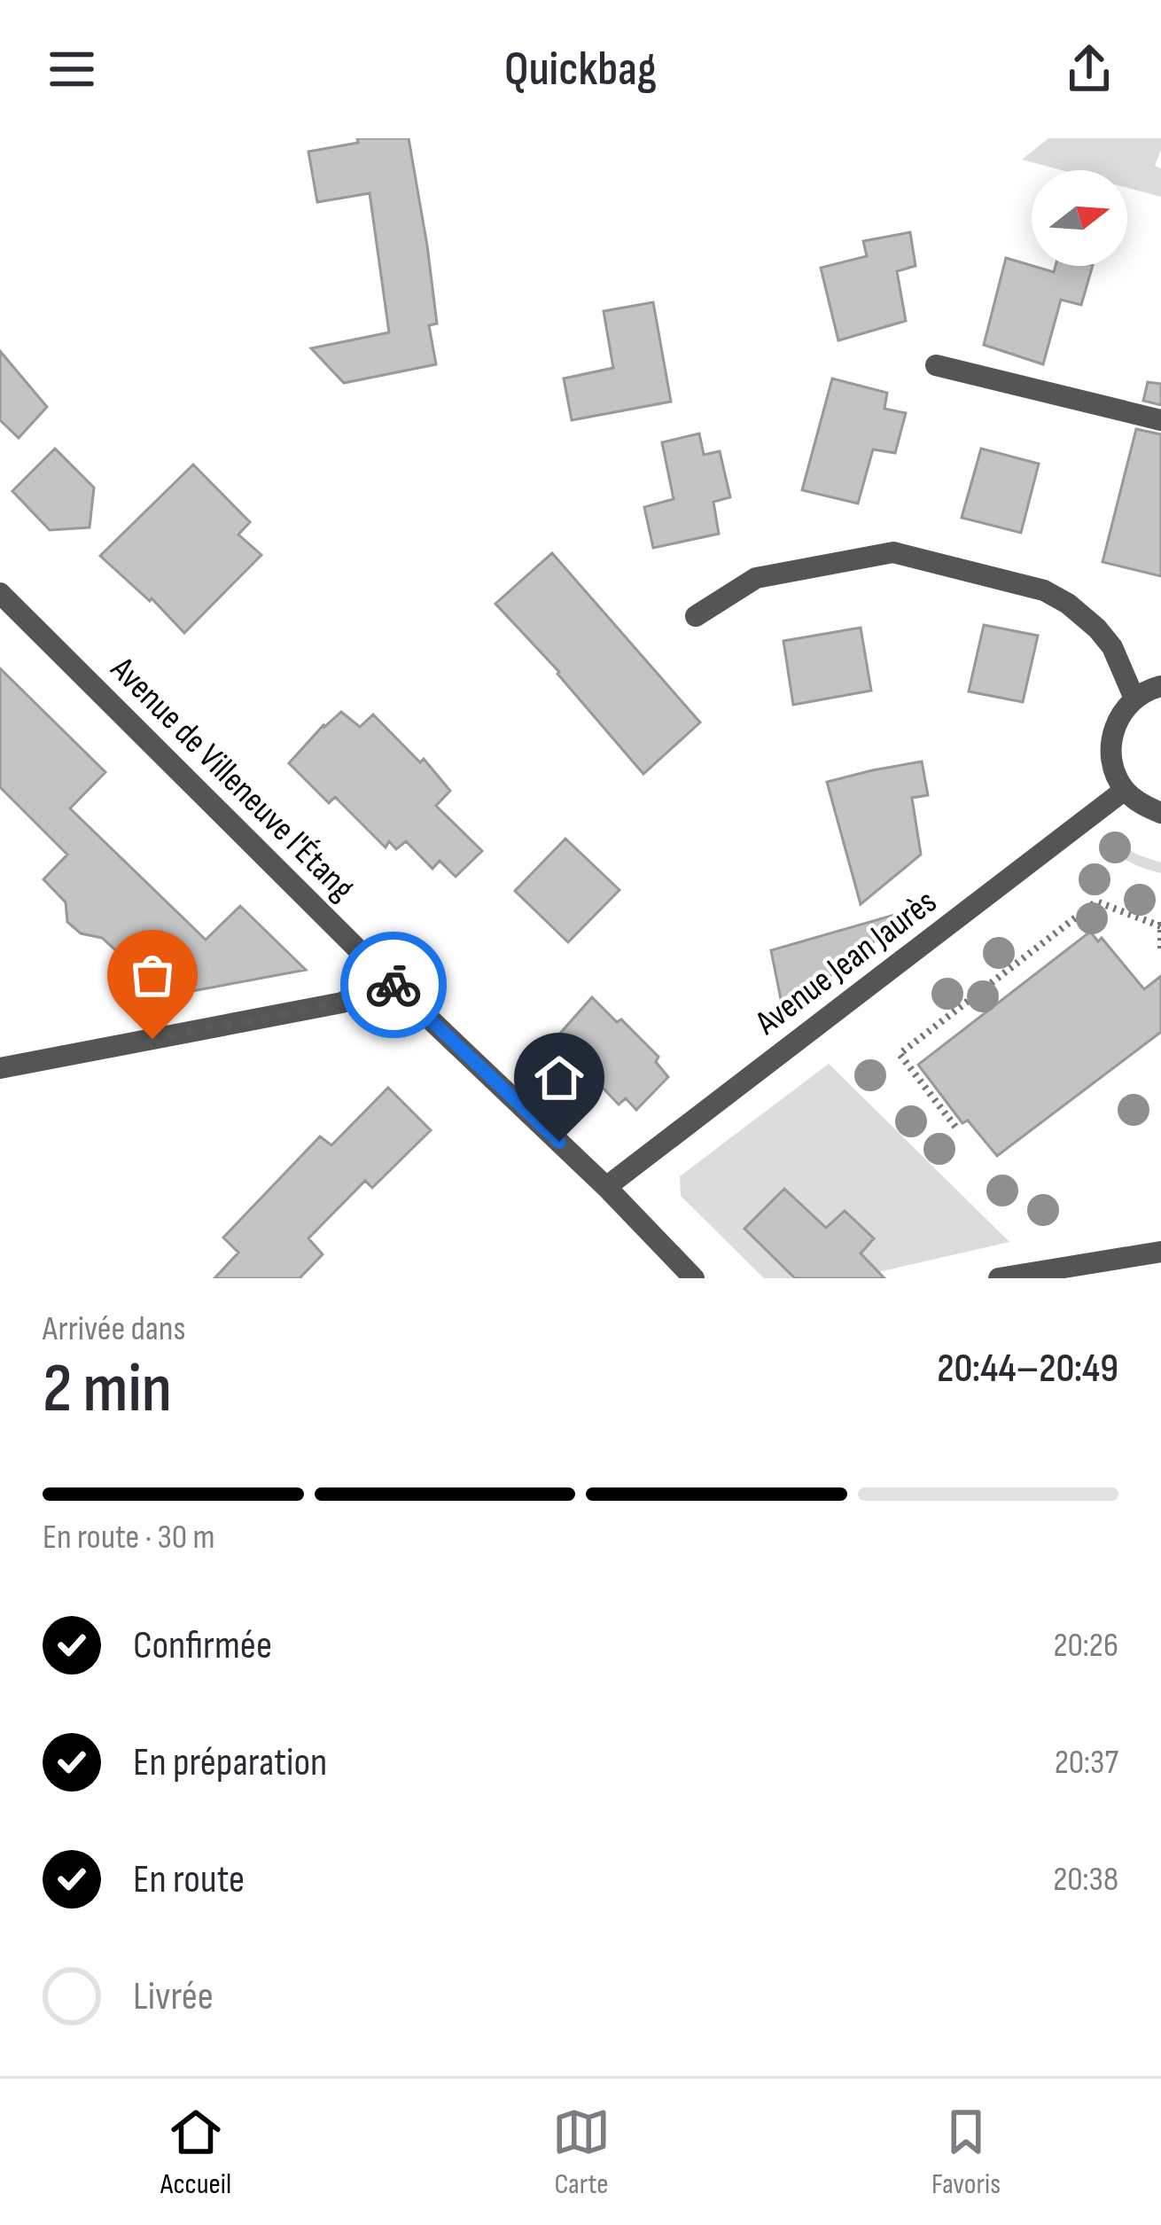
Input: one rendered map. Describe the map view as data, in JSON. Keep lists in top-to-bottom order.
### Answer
{
  "streets": {
    "street": ["Avenue de Villeneuve l'Étang", "Avenue Jean Jaurès"]
  },
  "crossings": [
    ["Avenue de Villeneuve l'Étang", "Avenue Jean Jaurès"]
  ],
  "north": "right",
  "page": {
    "header": "Quickbag",
    "heading": ["2 min", "Arrivée dans", "20:44–20:49"],
    "bar": "En route · 30 m",
    "list": [
      ["Confirmée", "20:26"],
      ["En préparation", "20:37"],
      ["En route", "20:38"],
      "Livrée"
    ],
    "tabs": ["Accueil", "Carte", "Favoris"]
  }
}
